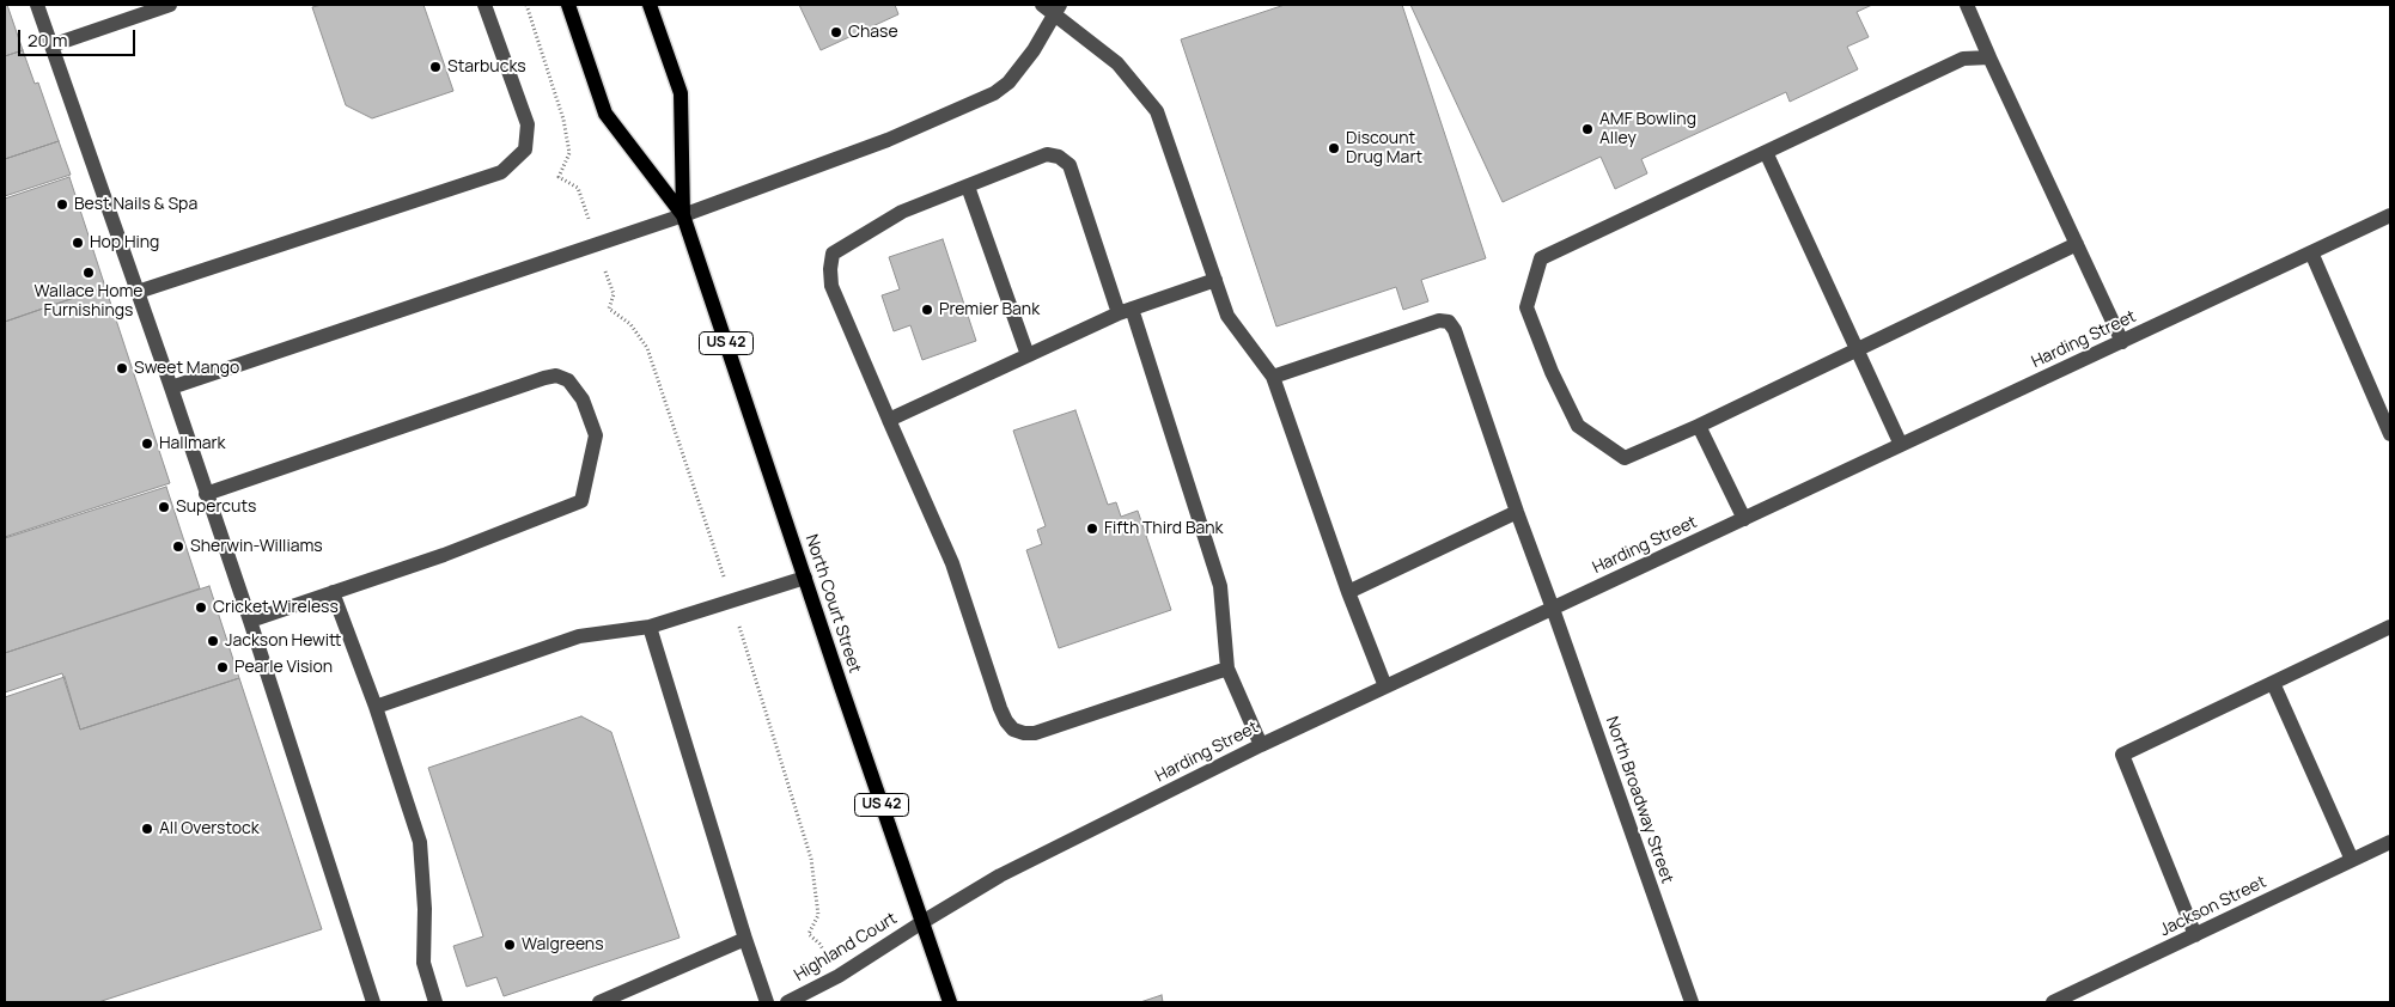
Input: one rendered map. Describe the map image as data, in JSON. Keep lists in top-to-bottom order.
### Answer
{
  "streets": {
    "main road": ["US 42", "North Court Street"],
    "street": [
      "Harding Street",
      "North Broadway Street",
      "Jackson Street",
      "Highland Court"
    ]
  },
  "crossings": [
    ["Harding Street", "North Court Street"],
    ["Harding Street", "North Broadway Street"],
    ["Harding Street", "Highland Court"],
    ["North Court Street", "Highland Court"]
  ],
  "places": [
    "Chase",
    "Starbucks",
    "AMF Bowling Alley",
    "Discount Drug Mart",
    "Best Nails & Spa",
    "Hop Hing",
    "Wallace Home Furnishings",
    "Premier Bank",
    "Sweet Mango",
    "Hallmark",
    "Supercuts",
    "Fifth Third Bank",
    "Sherwin-Williams",
    "Cricket Wireless",
    "Jackson Hewitt",
    "Pearle Vision",
    "All Overstock",
    "Walgreens"
  ],
  "scale_bar": "20 m"
}
